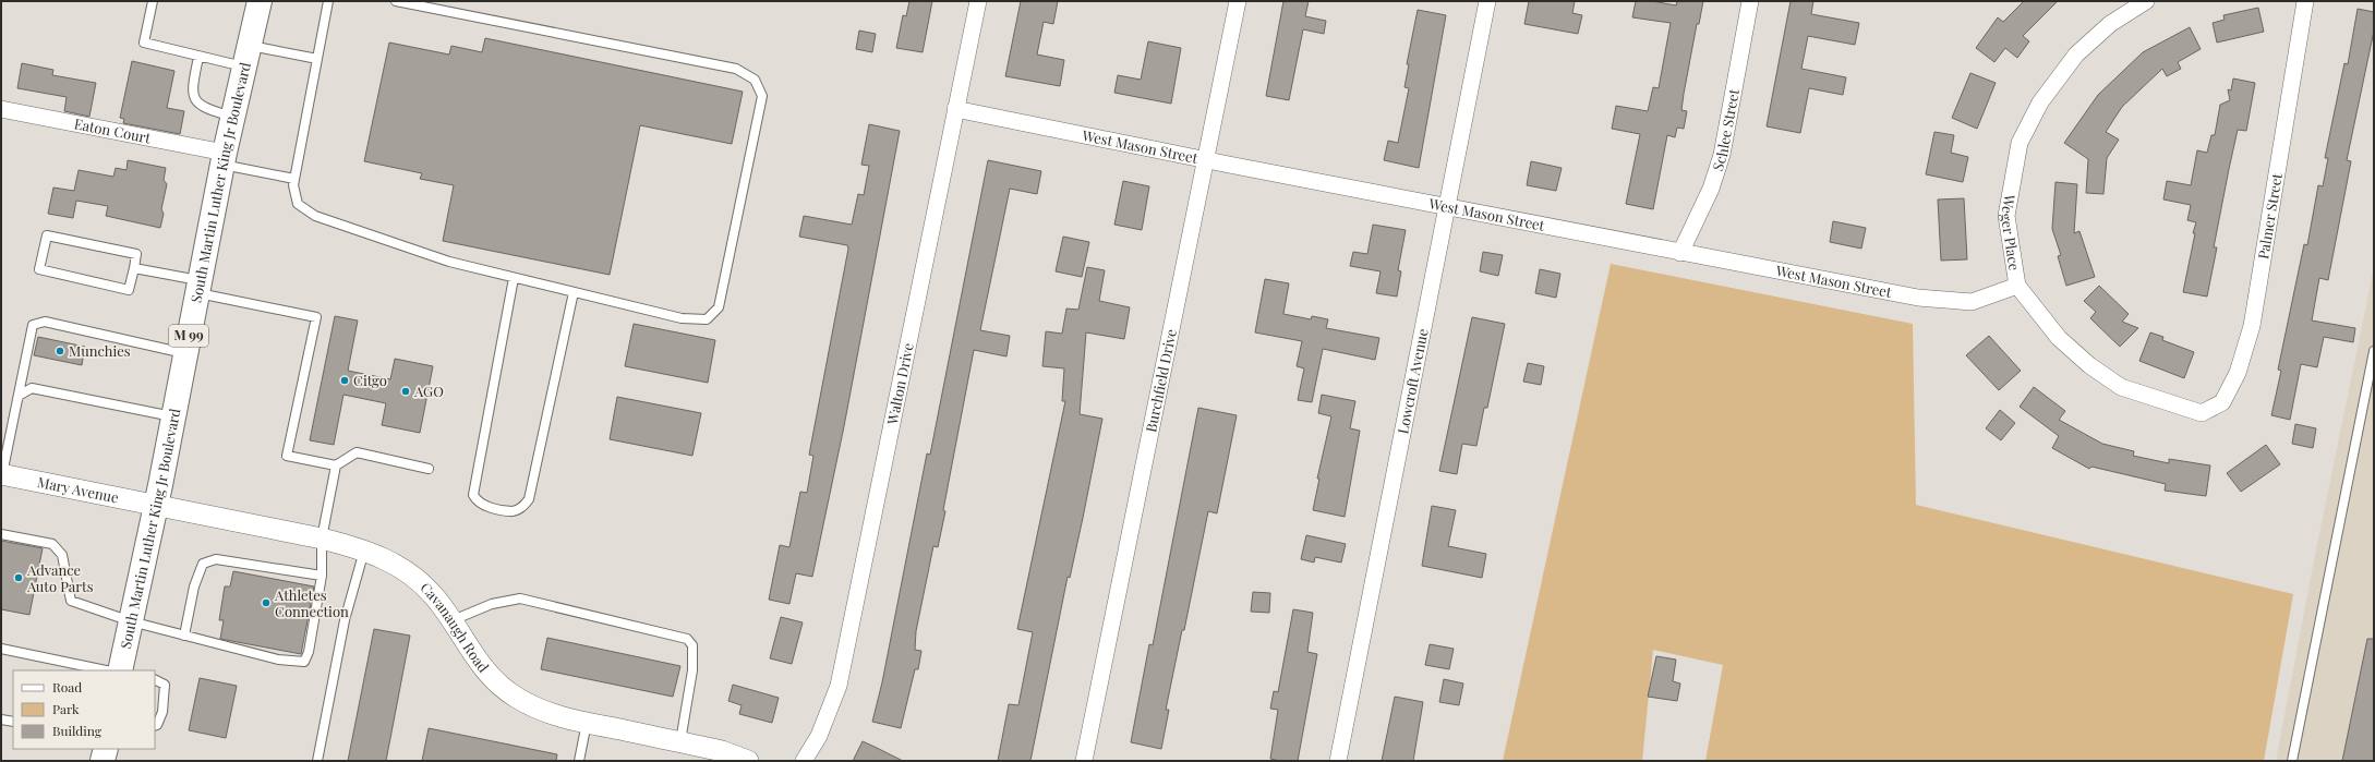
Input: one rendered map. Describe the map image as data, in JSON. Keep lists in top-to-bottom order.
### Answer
{
  "streets": {
    "main road": ["South Martin Luther King Jr Boulevard", "M 99"],
    "street": [
      "Schlee Street",
      "Eaton Court",
      "West Mason Street",
      "Palmer Street",
      "Weger Place",
      "Burchfield Drive",
      "Lowcroft Avenue",
      "Walton Drive",
      "Mary Avenue",
      "Cavanaugh Road"
    ]
  },
  "crossings": [
    ["Schlee Street", "West Mason Street"],
    ["Eaton Court", "South Martin Luther King Jr Boulevard"],
    ["West Mason Street", "Weger Place"],
    ["West Mason Street", "Burchfield Drive"],
    ["West Mason Street", "Lowcroft Avenue"],
    ["West Mason Street", "Walton Drive"],
    ["South Martin Luther King Jr Boulevard", "Mary Avenue"],
    ["South Martin Luther King Jr Boulevard", "Cavanaugh Road"],
    ["Palmer Street", "Weger Place"],
    ["Mary Avenue", "Cavanaugh Road"]
  ],
  "places": [
    "Munchies",
    "Citgo",
    "AGO",
    "Advance Auto Parts",
    "Athletes Connection"
  ],
  "legend": ["Road", "Park", "Building"]
}
